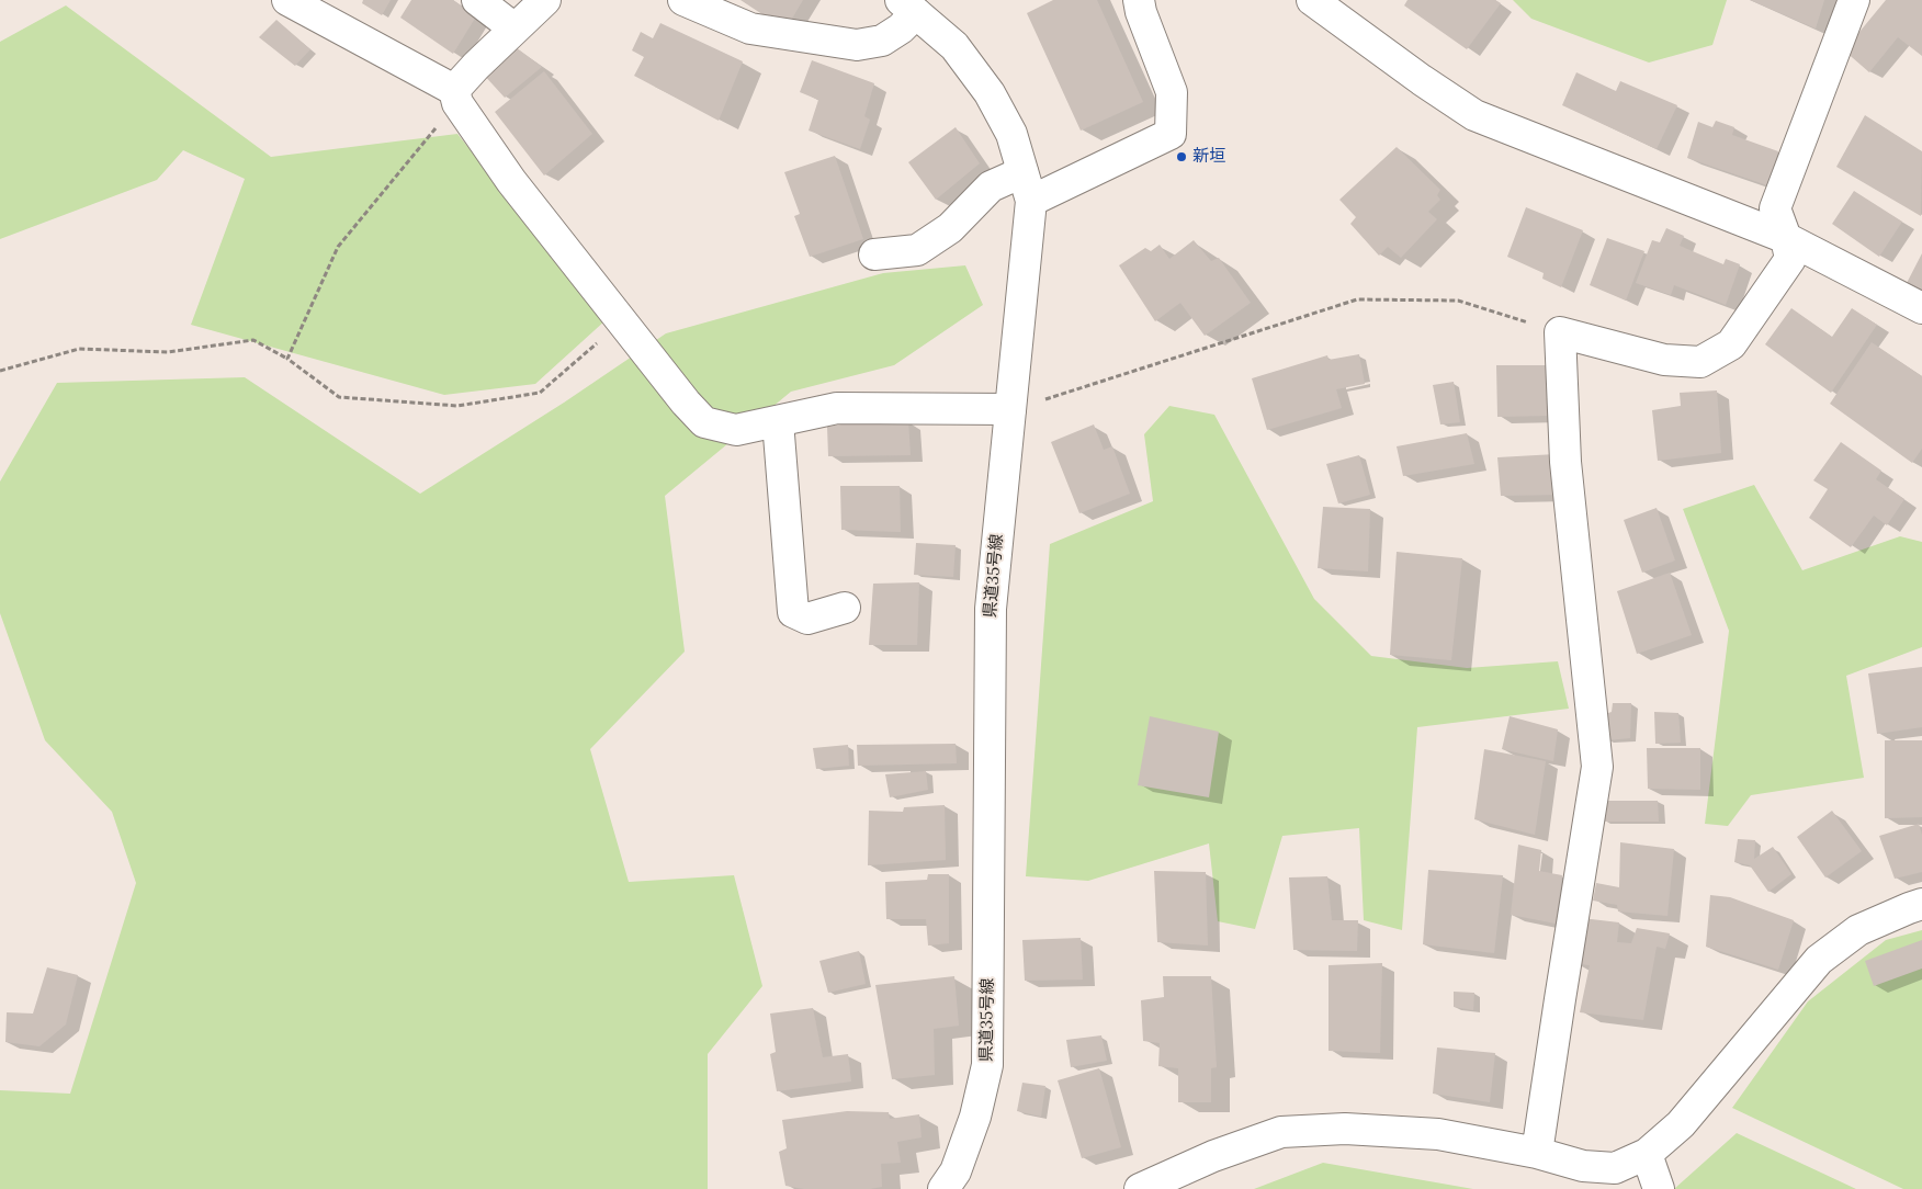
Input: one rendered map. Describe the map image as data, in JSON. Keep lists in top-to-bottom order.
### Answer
{
  "streets": {
    "street": ["県道35号線"]
  },
  "places": ["新垣"]
}
